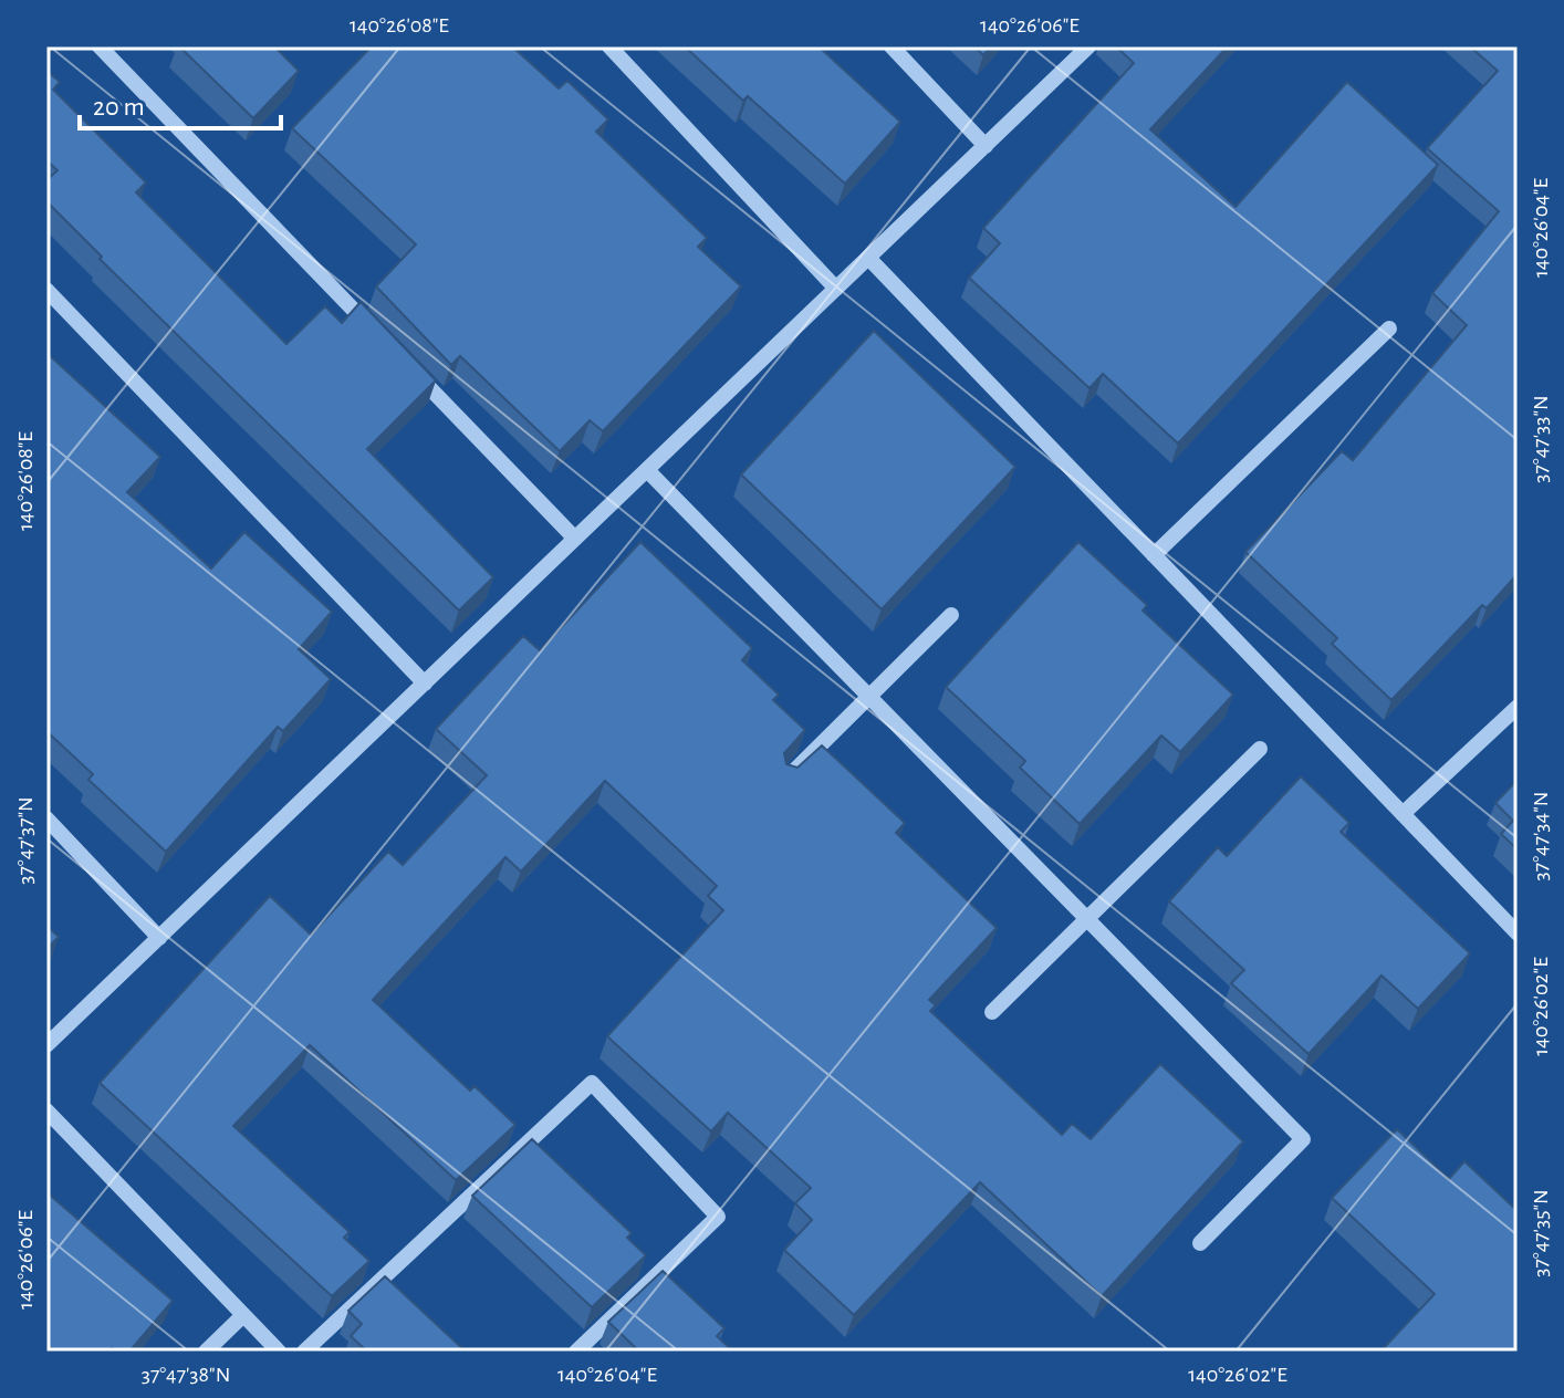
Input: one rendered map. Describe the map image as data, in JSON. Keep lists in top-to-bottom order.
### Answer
{
  "scale_bar": "20 m",
  "coordinates": [
    "140°26'08\"E",
    "140°26'06\"E",
    "140°26'04\"E",
    "37°47'33\"N",
    "37°47'34\"N",
    "37°47'37\"N",
    "140°26'02\"E",
    "37°47'35\"N",
    "37°47'38\"N"
  ]
}
